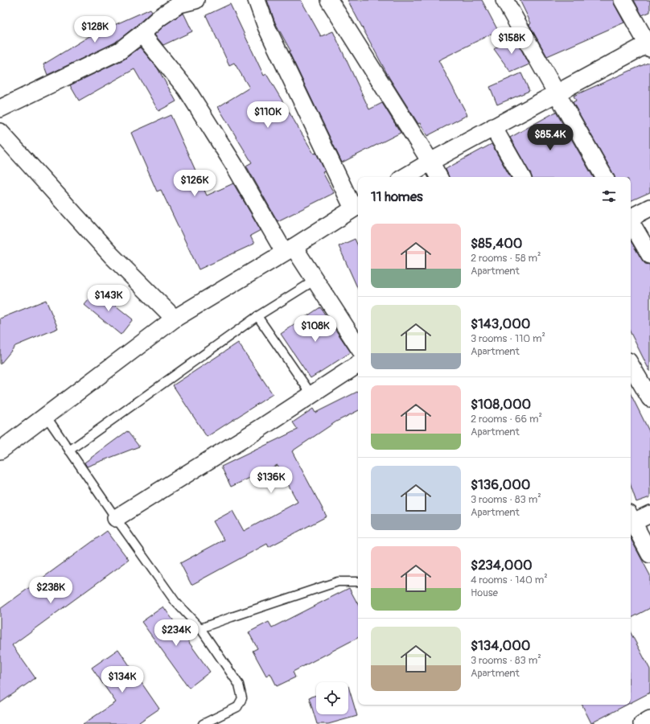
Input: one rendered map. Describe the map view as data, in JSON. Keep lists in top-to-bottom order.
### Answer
{
  "page": {
    "price": [
      "$128K",
      "$158K",
      "$110K",
      "$85.4K",
      "$126K",
      "$143K",
      "$108K",
      "$136K",
      "$238K",
      "$234K",
      "$134K"
    ],
    "heading": "11 homes",
    "list": [
      {
        "name": "$85,400",
        "note": "2 rooms · 58 m² · Apartment"
      },
      {
        "name": "$143,000",
        "note": "3 rooms · 110 m² · Apartment"
      },
      {
        "name": "$108,000",
        "note": "2 rooms · 66 m² · Apartment"
      },
      {
        "name": "$136,000",
        "note": "3 rooms · 83 m² · Apartment"
      },
      {
        "name": "$234,000",
        "note": "4 rooms · 140 m² · House"
      },
      {
        "name": "$134,000",
        "note": "3 rooms · 83 m² · Apartment"
      }
    ]
  }
}
